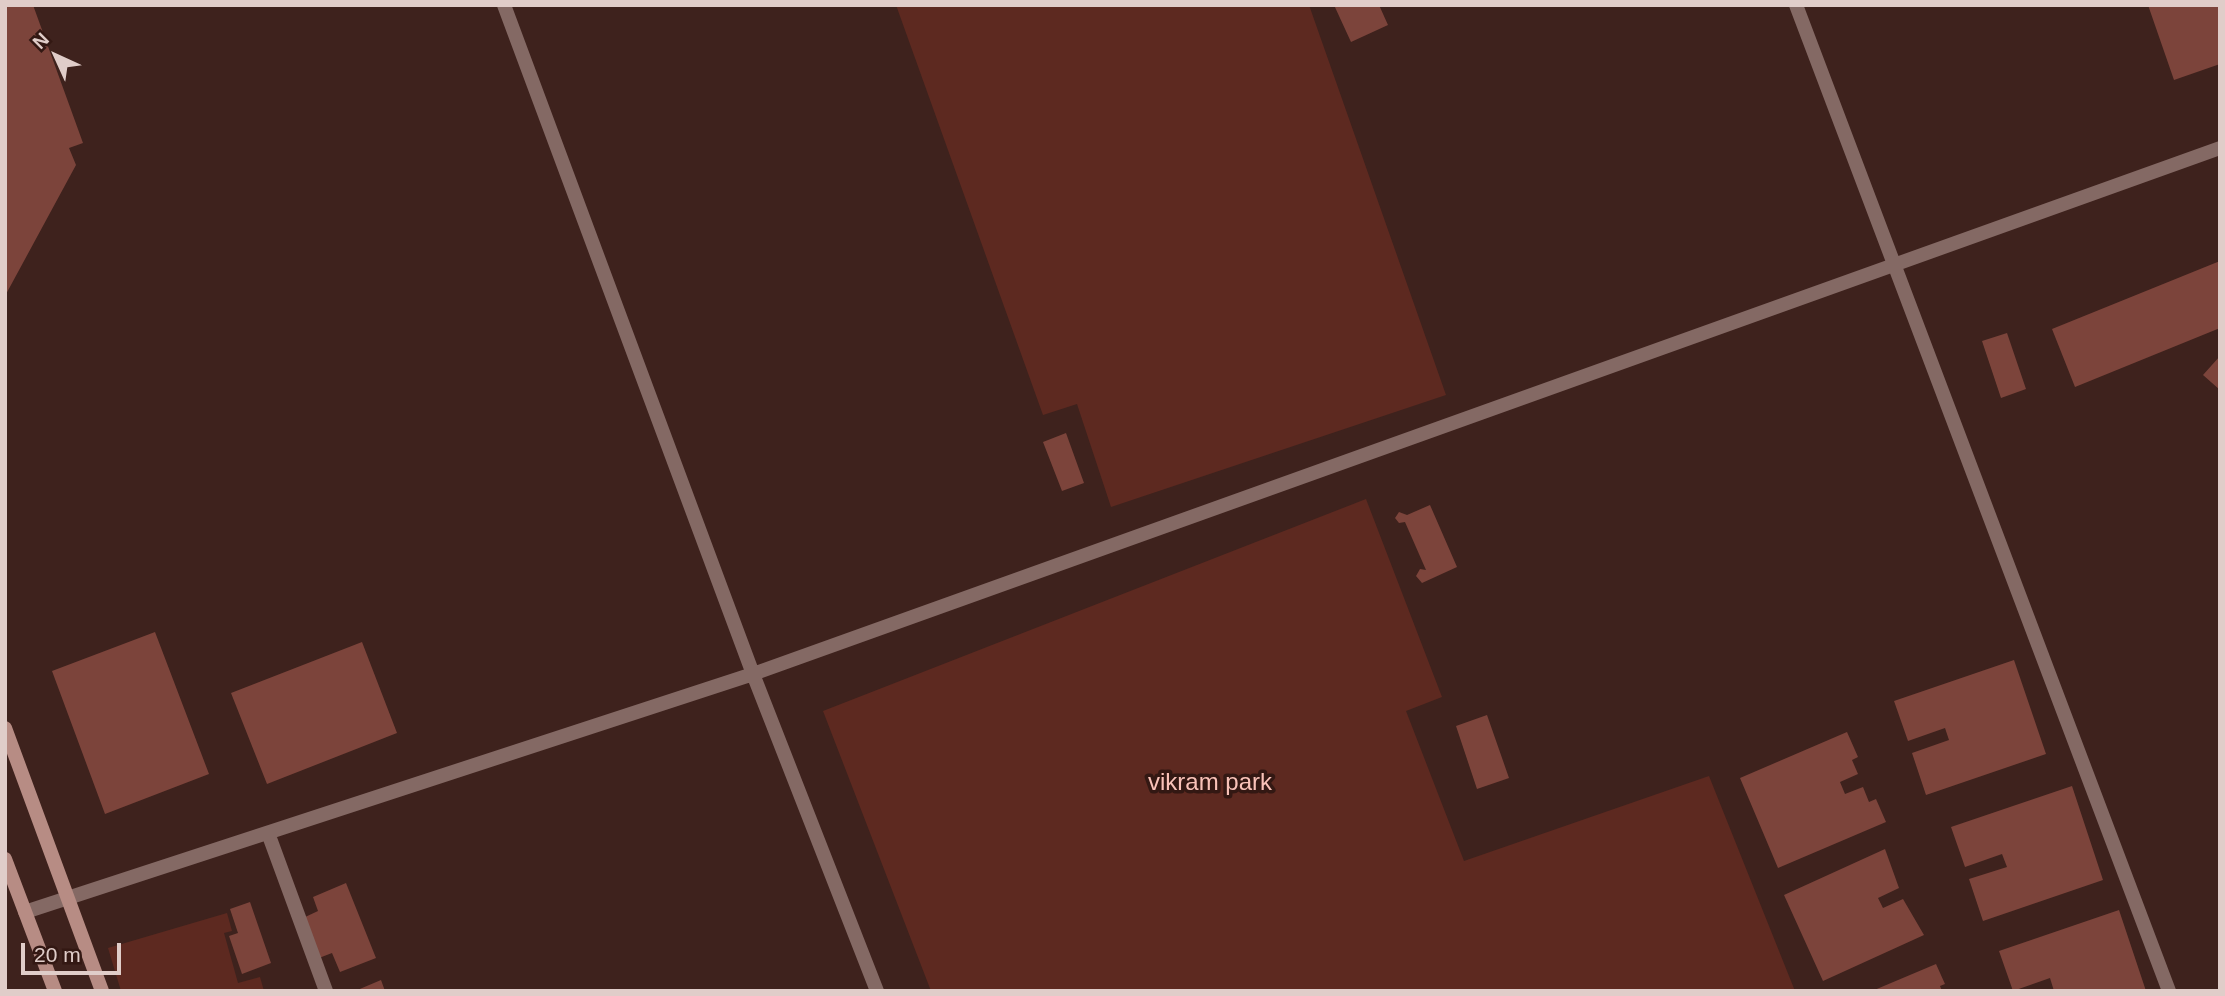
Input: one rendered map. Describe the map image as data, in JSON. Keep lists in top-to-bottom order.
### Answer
{
  "parks": ["vikram park"],
  "scale_bar": "20 m",
  "north": "top left"
}
